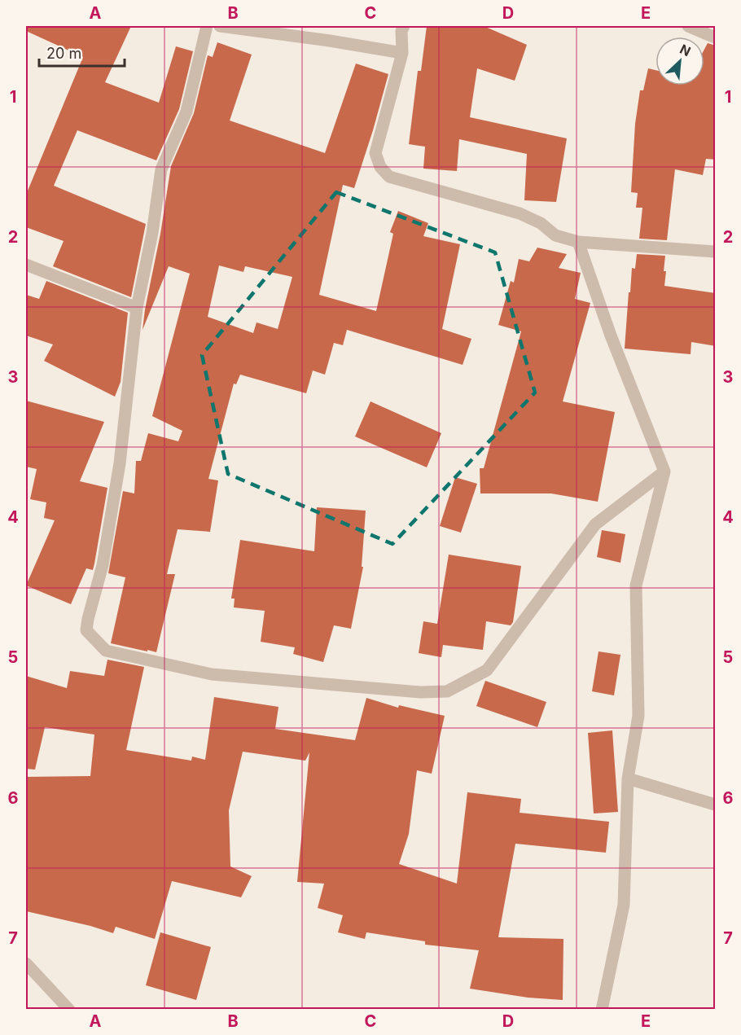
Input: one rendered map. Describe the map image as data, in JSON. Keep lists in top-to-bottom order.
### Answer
{
  "scale_bar": "20 m",
  "north": "top right",
  "grid": {
    "columns": [
      "A",
      "B",
      "C",
      "D",
      "E"
    ],
    "rows": [
      "1",
      "2",
      "3",
      "4",
      "5",
      "6",
      "7"
    ]
  }
}
